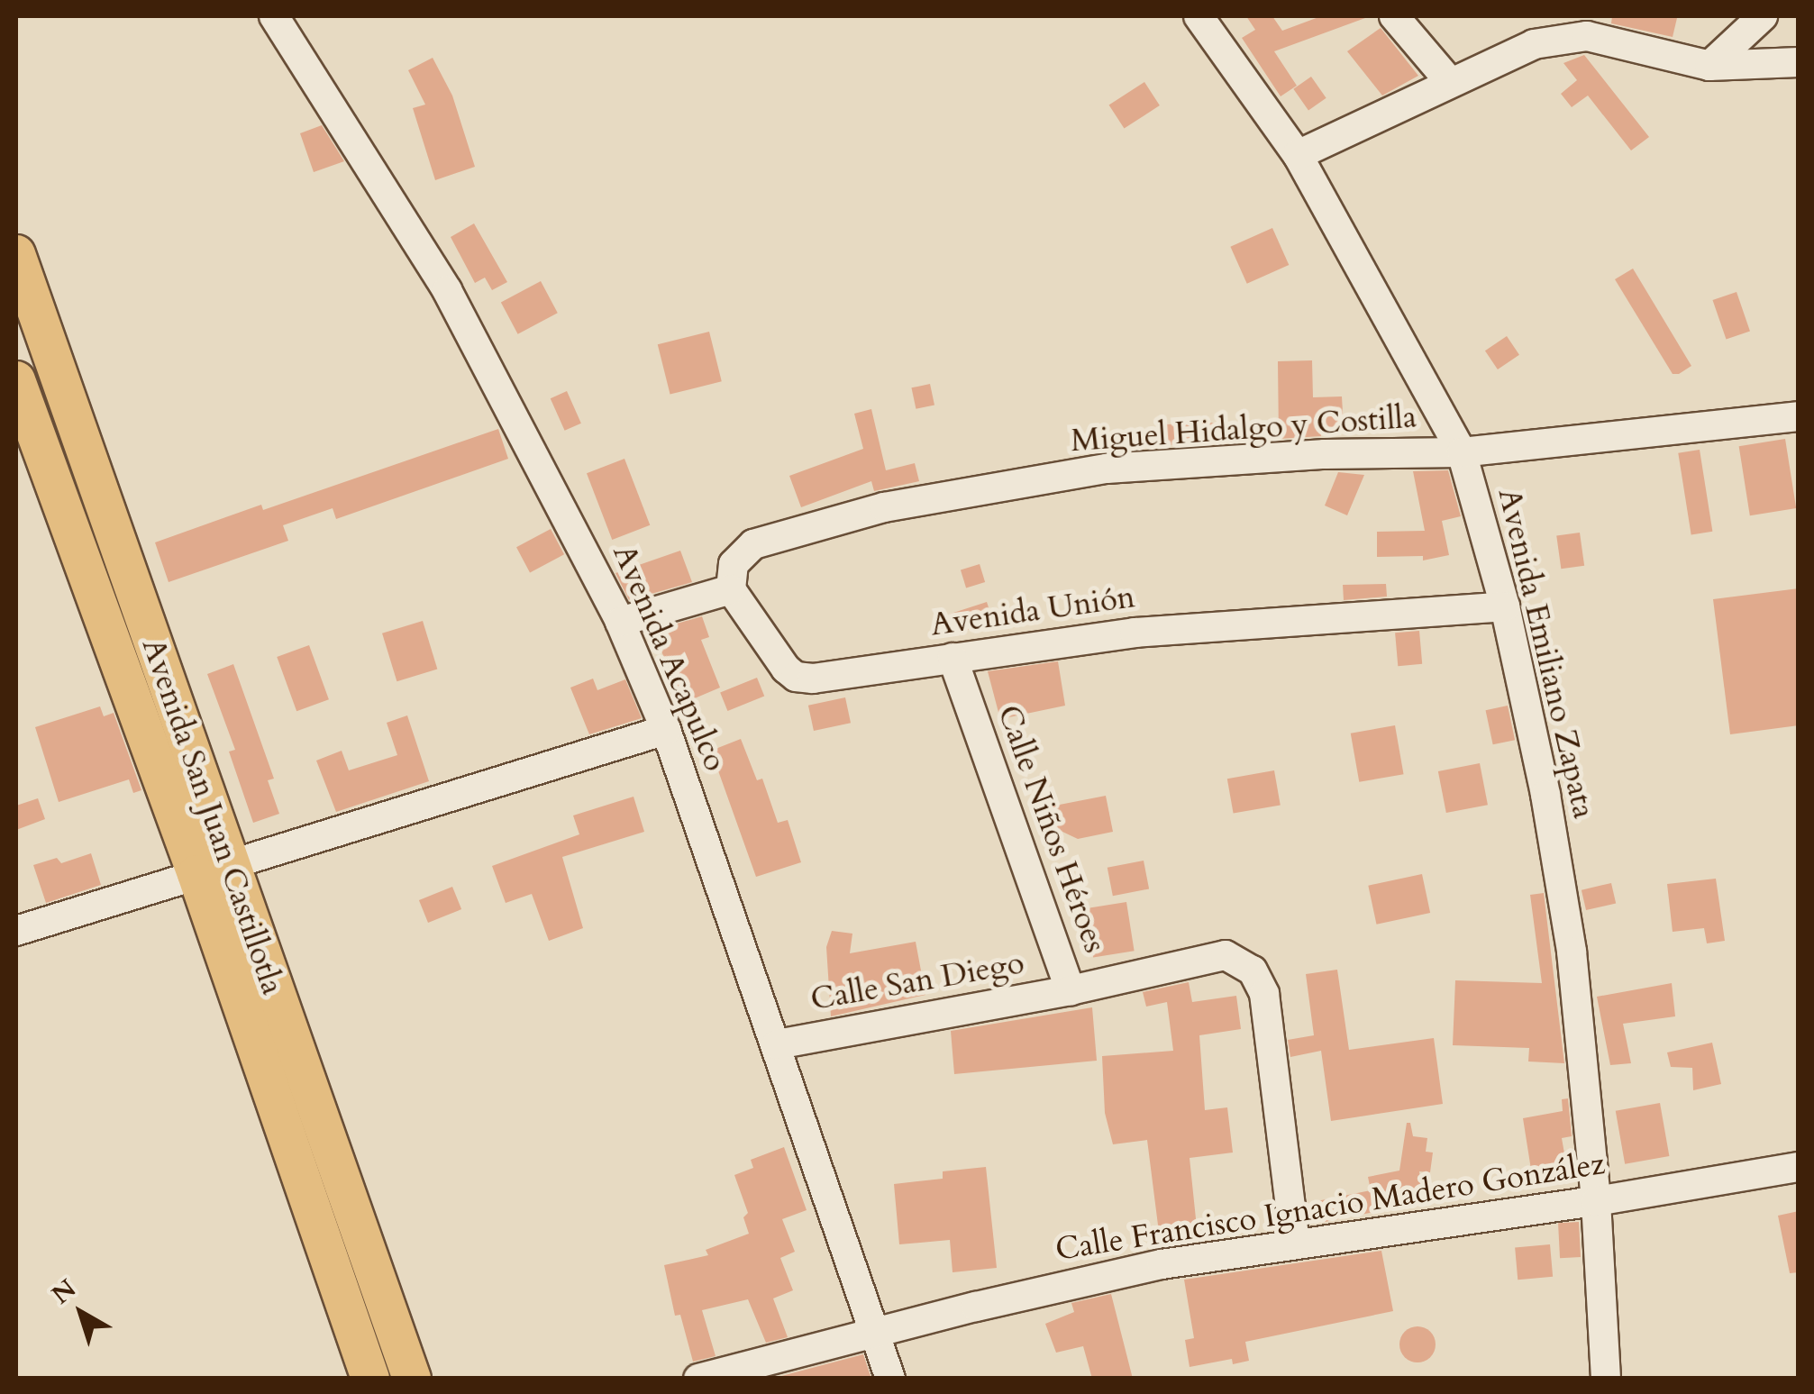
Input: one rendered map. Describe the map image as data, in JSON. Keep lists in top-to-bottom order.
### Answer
{
  "streets": {
    "main road": ["Avenida San Juan Castillotla"],
    "street": [
      "Miguel Hidalgo y Costilla",
      "Avenida Unión",
      "Avenida Emiliano Zapata",
      "Avenida Acapulco",
      "Calle Niños Héroes",
      "Calle San Diego",
      "Calle Francisco Ignacio Madero González"
    ]
  },
  "crossings": [
    ["Miguel Hidalgo y Costilla", "Avenida Unión"],
    ["Miguel Hidalgo y Costilla", "Avenida Emiliano Zapata"],
    ["Avenida Unión", "Avenida Emiliano Zapata"],
    ["Avenida Unión", "Calle Niños Héroes"],
    ["Avenida Emiliano Zapata", "Calle Francisco Ignacio Madero González"],
    ["Avenida Acapulco", "Calle San Diego"],
    ["Avenida Acapulco", "Calle Francisco Ignacio Madero González"],
    ["Calle Niños Héroes", "Calle San Diego"],
    ["Calle Niños Héroes", "Calle Francisco Ignacio Madero González"]
  ],
  "north": "top left"
}
